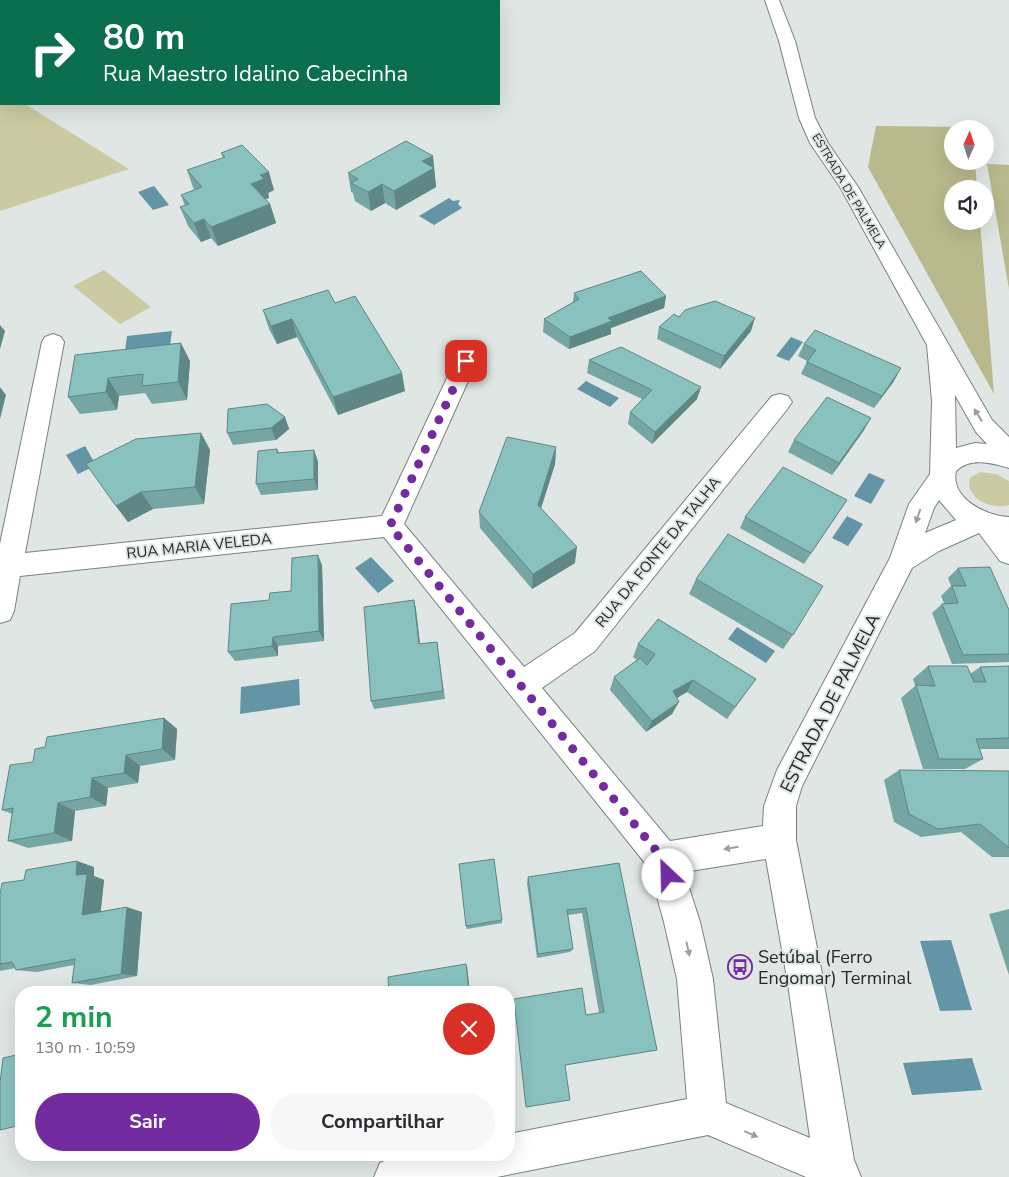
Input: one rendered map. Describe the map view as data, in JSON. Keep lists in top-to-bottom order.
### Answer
{
  "streets": {
    "street": ["ESTRADA DE PALMELA", "RUA MARIA VELEDA", "RUA DA FONTE DA TALHA"]
  },
  "places": {
    "bus stop": ["Setúbal (Ferro Engomar) Terminal"]
  },
  "north": "top",
  "page": {
    "turn": ["80 m", "Rua Maestro Idalino Cabecinha"],
    "heading": ["2 min", "130 m · 10:59"],
    "buttons": ["Sair", "Compartilhar"]
  }
}
